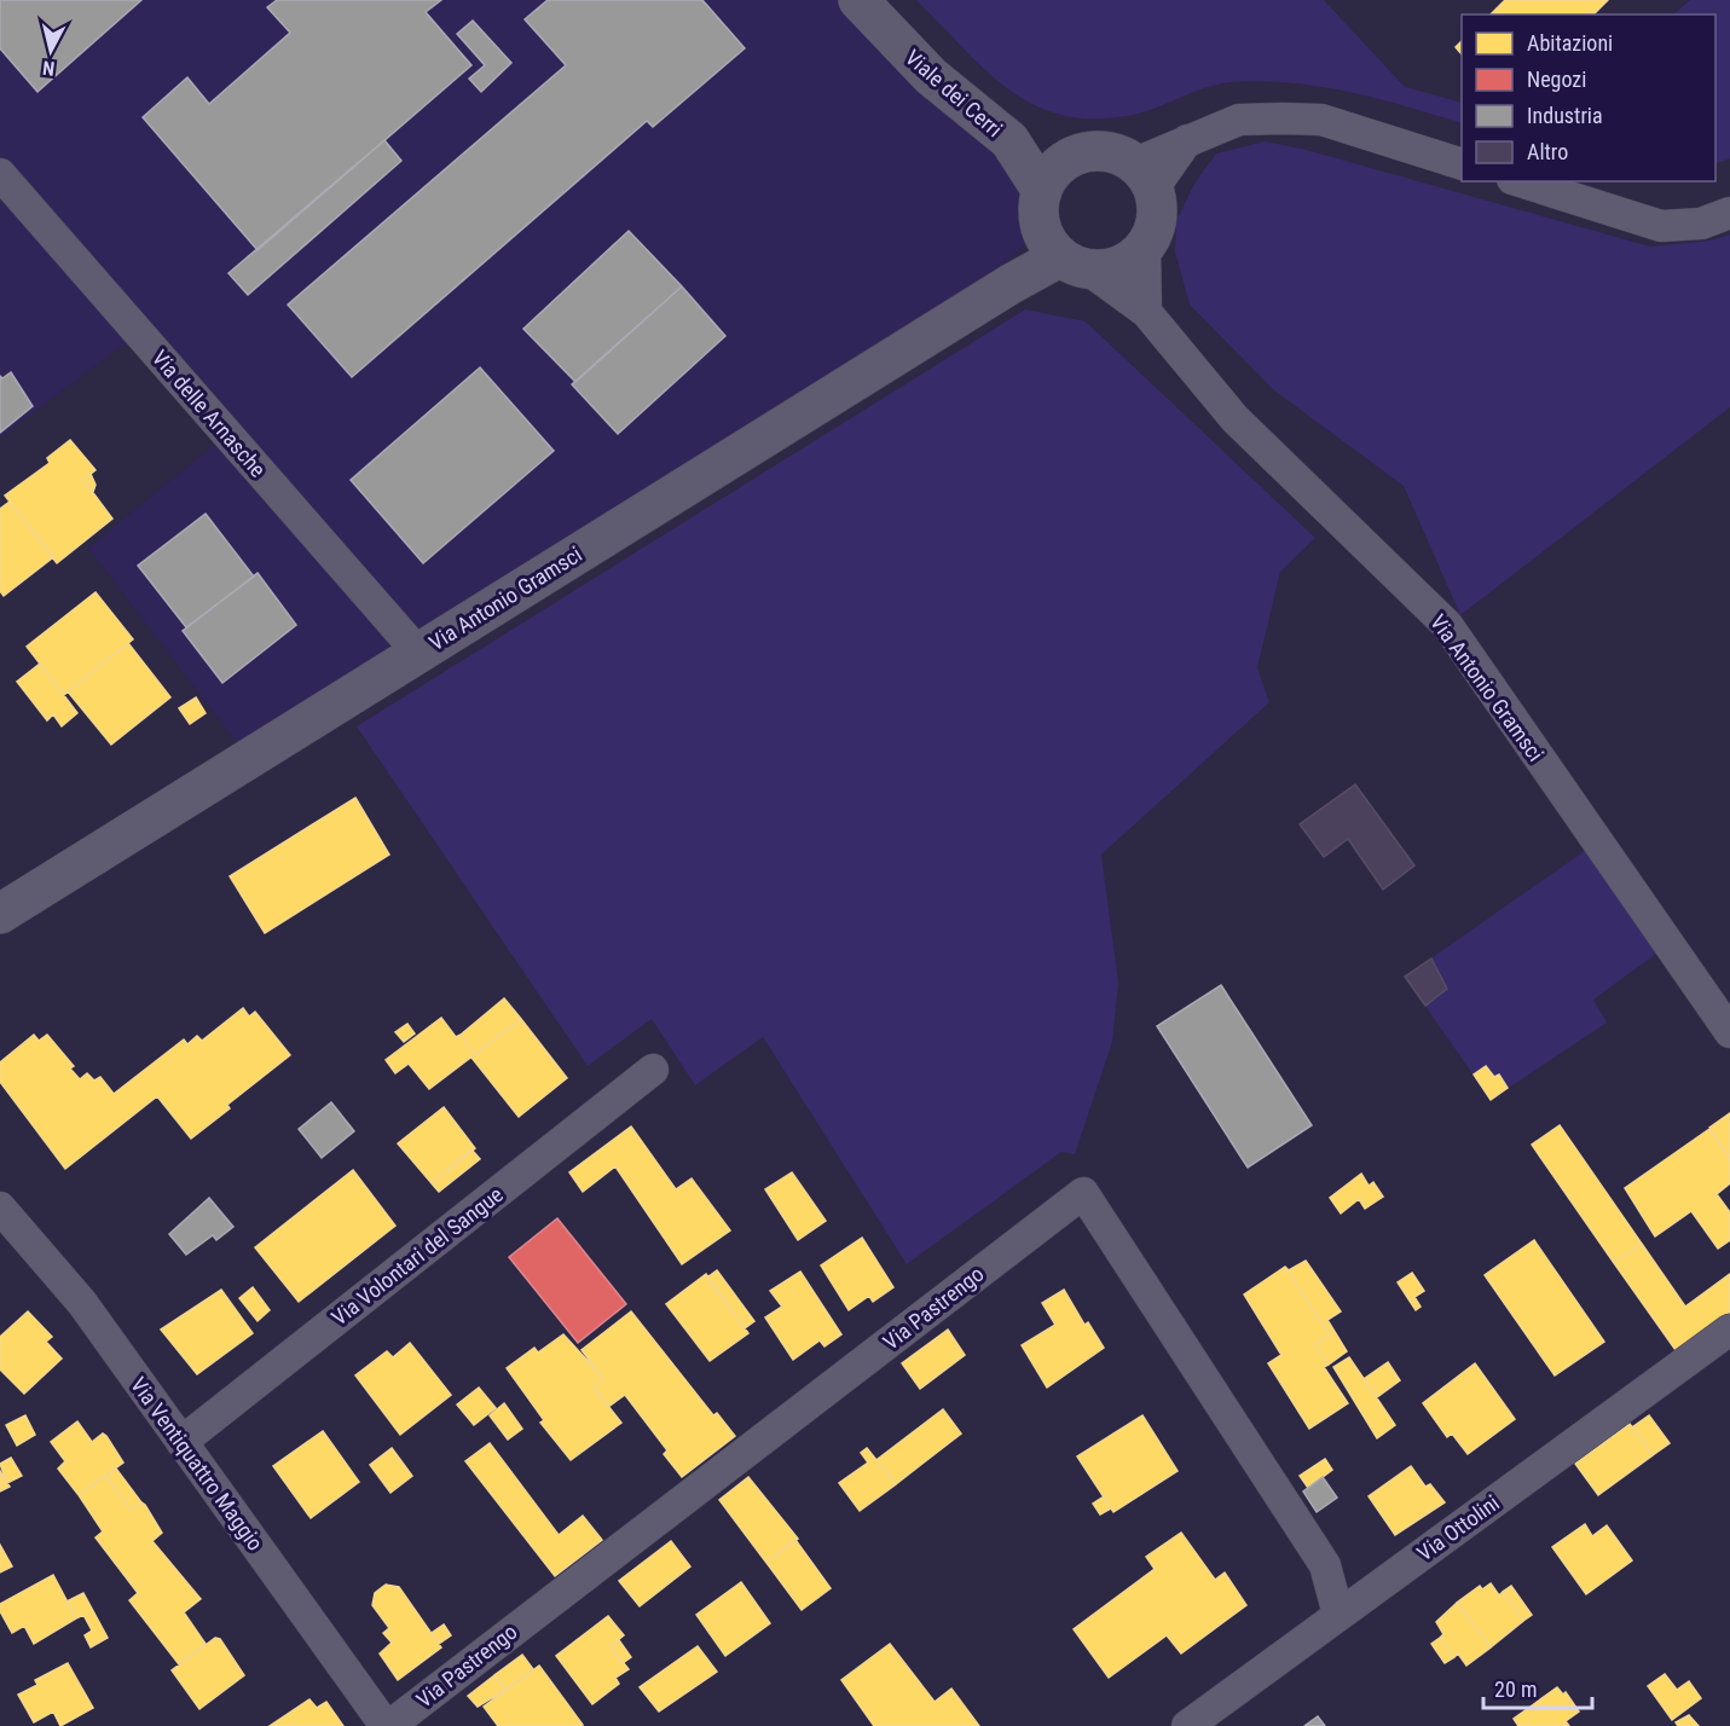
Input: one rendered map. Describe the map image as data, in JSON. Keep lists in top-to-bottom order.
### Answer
{
  "streets": {
    "street": [
      "Viale dei Cerri",
      "Via delle Arnasche",
      "Via Antonio Gramsci",
      "Via Volontari del Sangue",
      "Via Pastrengo",
      "Via Ventiquattro Maggio",
      "Via Ottolini"
    ]
  },
  "crossings": [
    ["Viale dei Cerri", "Via Antonio Gramsci"],
    ["Via delle Arnasche", "Via Antonio Gramsci"],
    ["Via Volontari del Sangue", "Via Ventiquattro Maggio"],
    ["Via Pastrengo", "Via Ventiquattro Maggio"],
    ["Via Pastrengo", "Via Ottolini"]
  ],
  "legend": [
    "Abitazioni",
    "Negozi",
    "Industria",
    "Altro"
  ],
  "scale_bar": "20 m",
  "north": "bottom"
}
